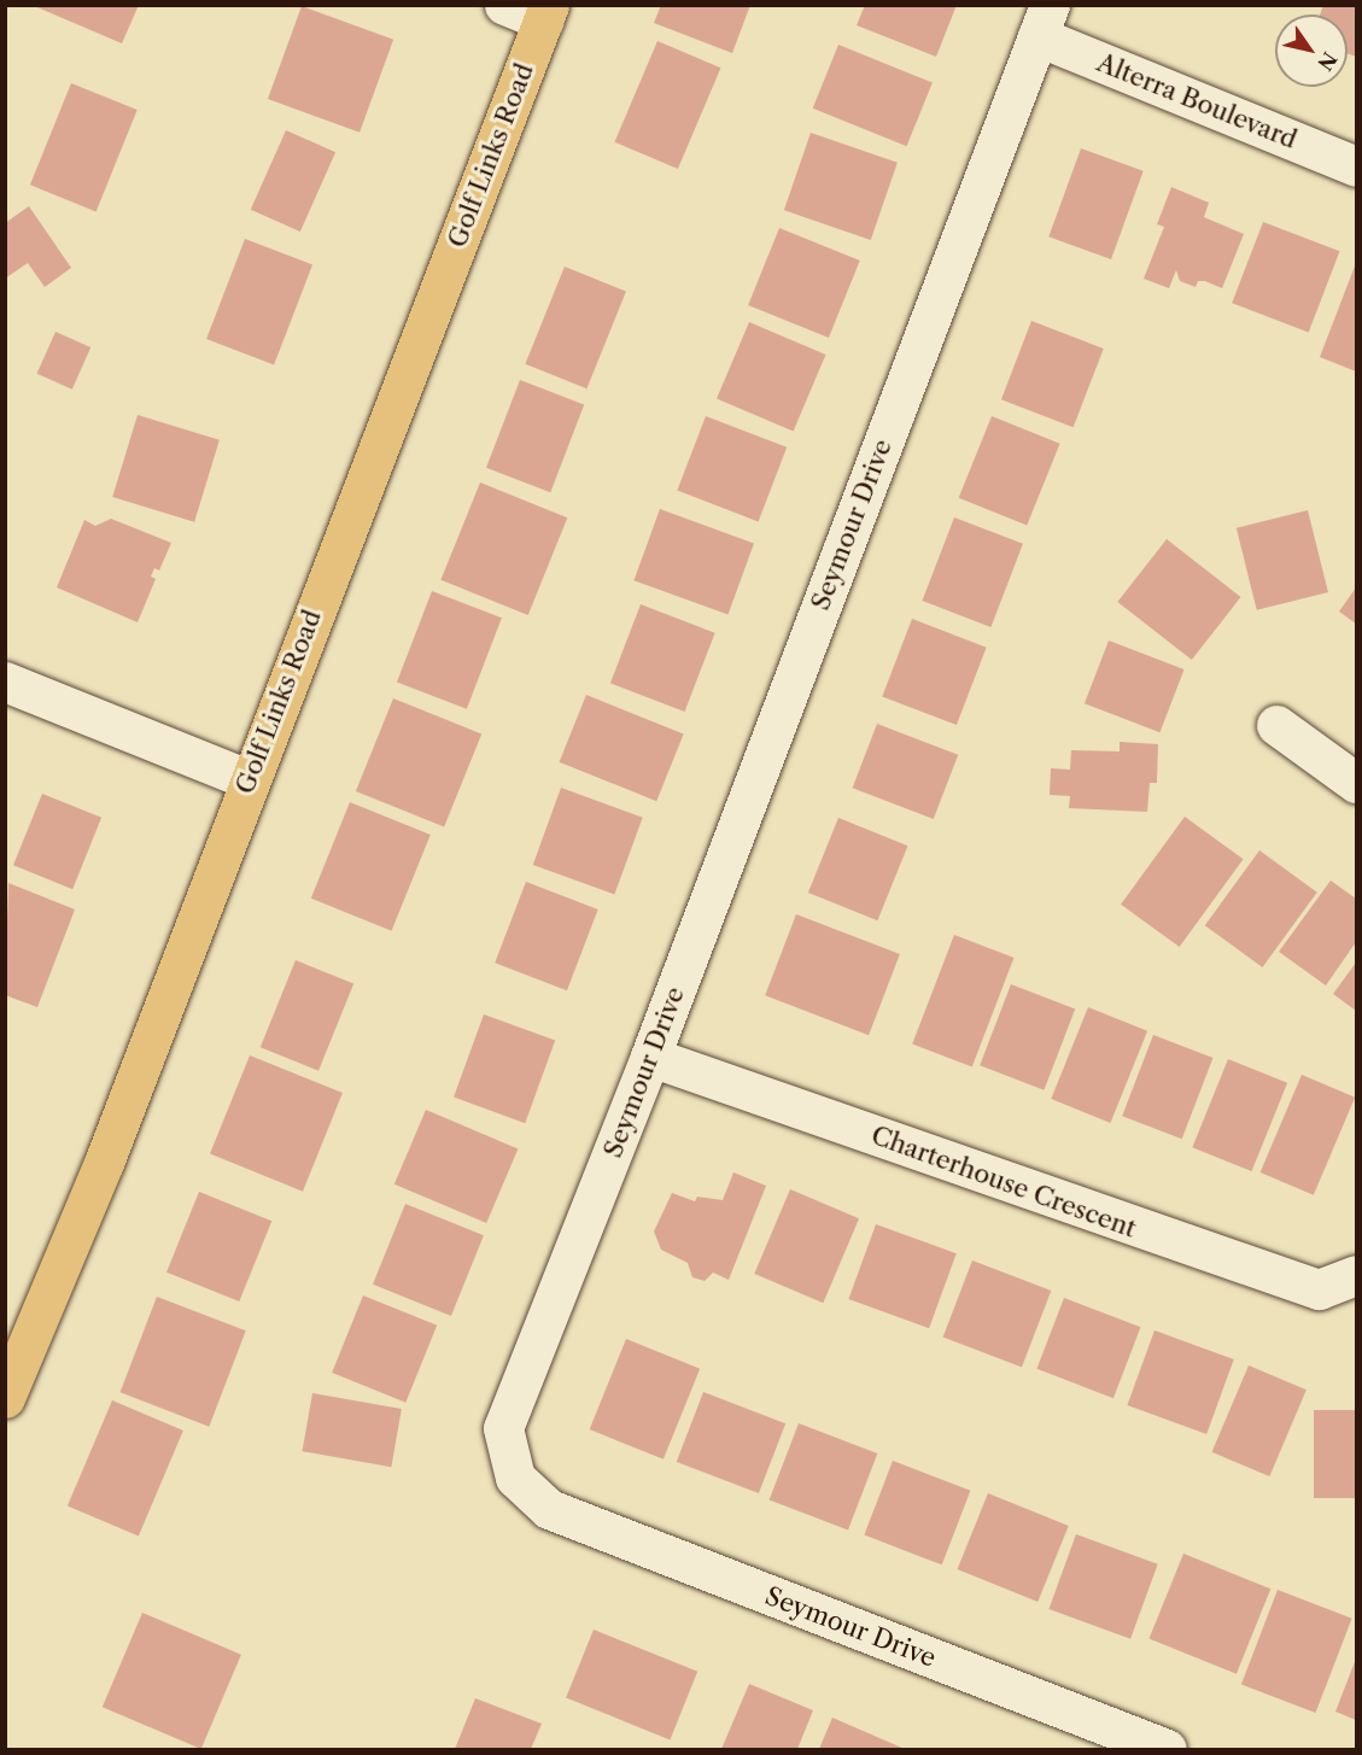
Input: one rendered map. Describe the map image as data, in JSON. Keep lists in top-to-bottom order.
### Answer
{
  "streets": {
    "main road": ["Golf Links Road"],
    "street": ["Alterra Boulevard", "Seymour Drive", "Charterhouse Crescent"]
  },
  "crossings": [
    ["Alterra Boulevard", "Seymour Drive"],
    ["Seymour Drive", "Charterhouse Crescent"]
  ],
  "north": "bottom right"
}
